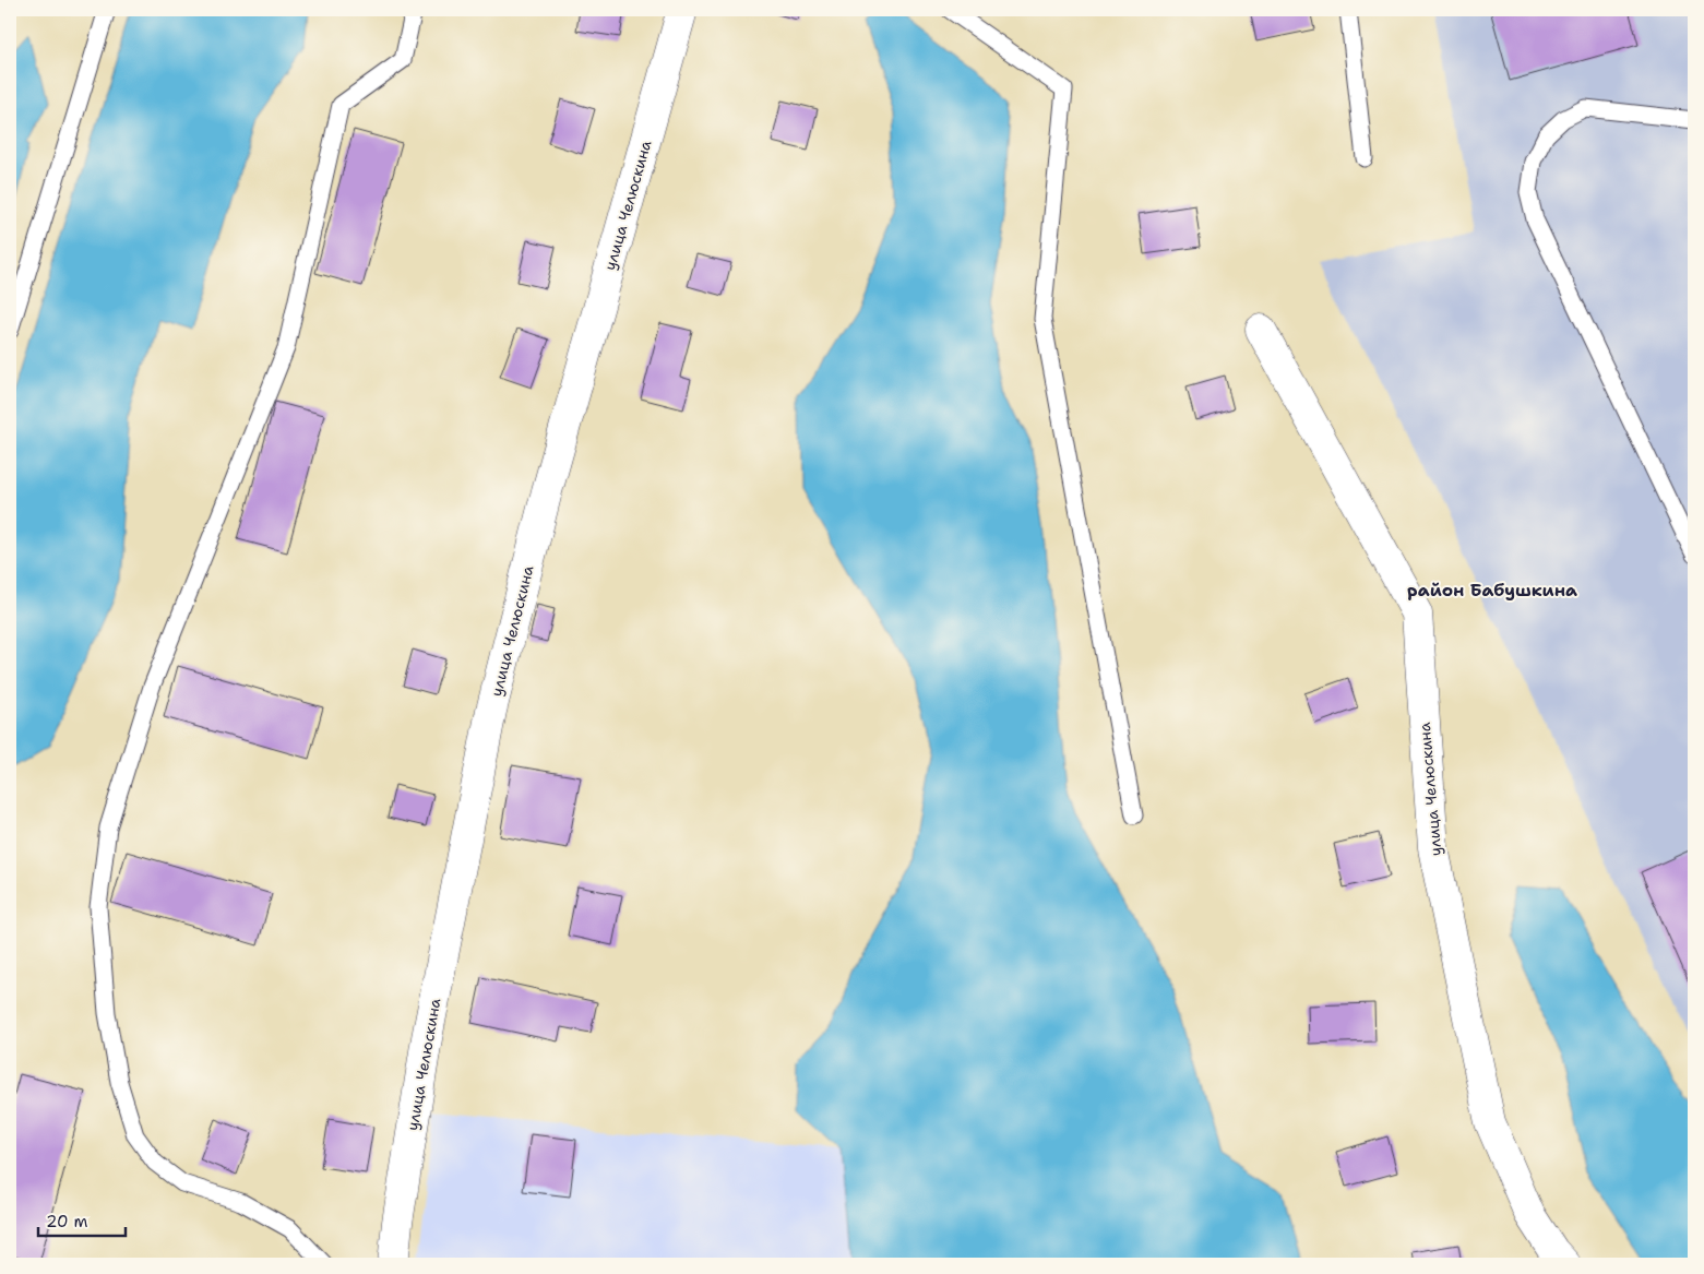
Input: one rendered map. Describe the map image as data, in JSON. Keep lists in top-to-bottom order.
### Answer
{
  "streets": {
    "street": ["улица Челюскина"]
  },
  "districts": ["район Бабушкина"],
  "scale_bar": "20 m"
}
